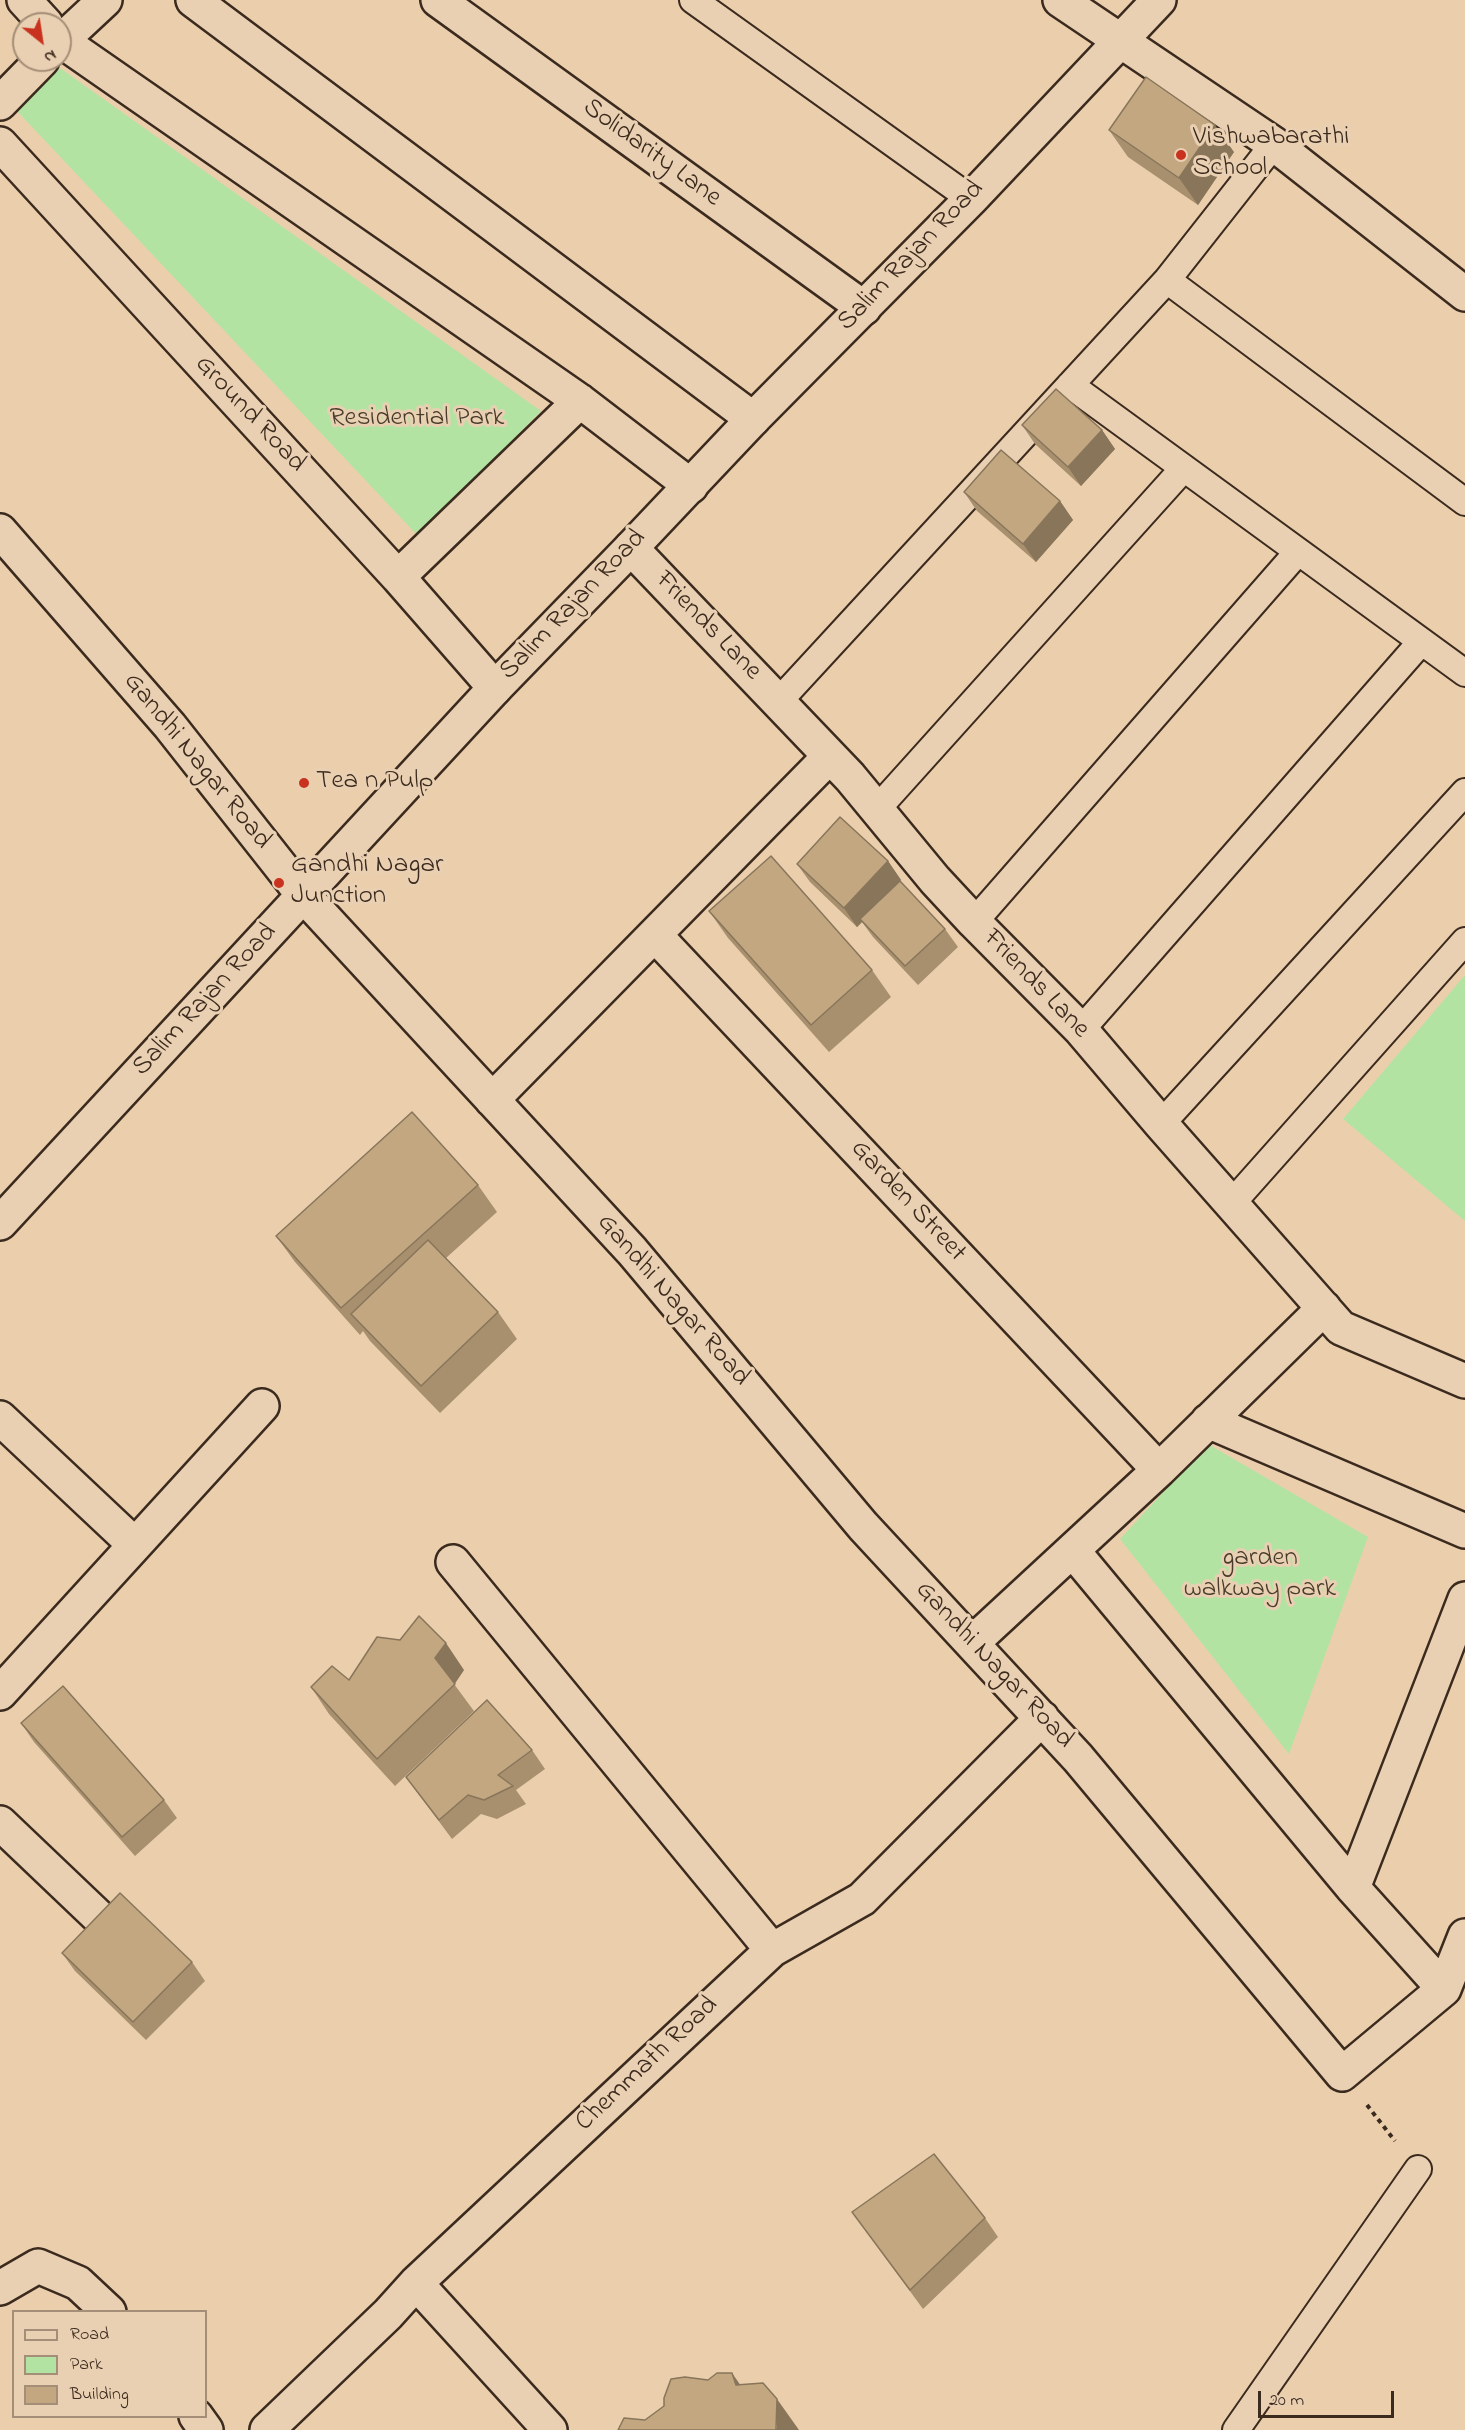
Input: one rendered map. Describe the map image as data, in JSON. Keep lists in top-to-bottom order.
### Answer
{
  "streets": {
    "street": [
      "Solidarity Lane",
      "Salim Rajan Road",
      "Ground Road",
      "Friends Lane",
      "Gandhi Nagar Road",
      "Garden Street",
      "Chemmath Road"
    ]
  },
  "crossings": [
    ["Solidarity Lane", "Salim Rajan Road"],
    ["Salim Rajan Road", "Ground Road"],
    ["Salim Rajan Road", "Friends Lane"],
    ["Salim Rajan Road", "Gandhi Nagar Road"],
    ["Gandhi Nagar Road", "Chemmath Road"]
  ],
  "parks": ["Residential Park", "garden walkway park"],
  "places": ["Vishwabarathi School", "Tea n Pulp", "Gandhi Nagar Junction"],
  "legend": ["Road", "Park", "Building"],
  "scale_bar": "20 m",
  "north": "bottom right"
}
